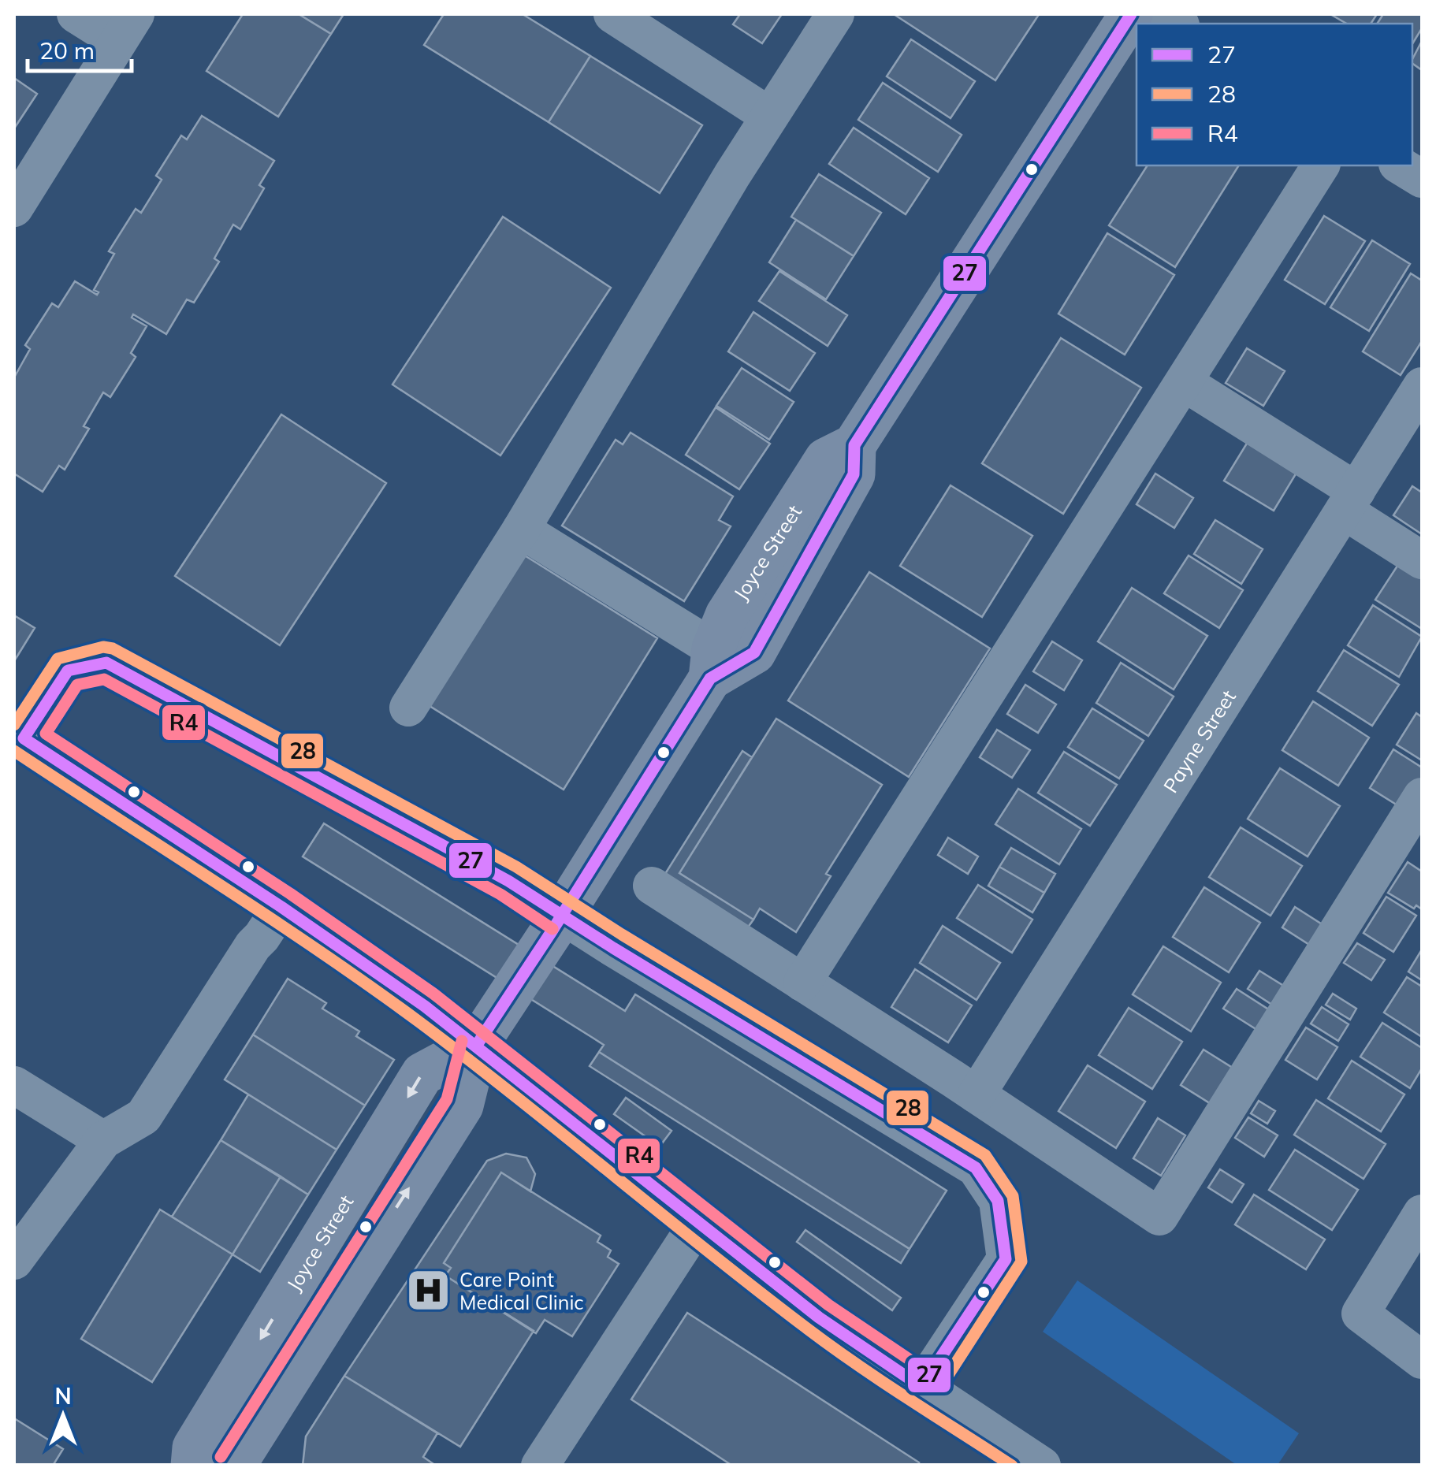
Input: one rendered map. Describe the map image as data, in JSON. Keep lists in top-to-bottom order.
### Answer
{
  "streets": {
    "main road": ["Joyce Street"],
    "street": ["Payne Street"]
  },
  "places": {
    "hospital": ["Care Point Medical Clinic"]
  },
  "lines": ["transit line 27", "transit line 28", "transit line R4"],
  "legend": ["27", "28", "R4"],
  "scale_bar": "20 m",
  "north": "top"
}
